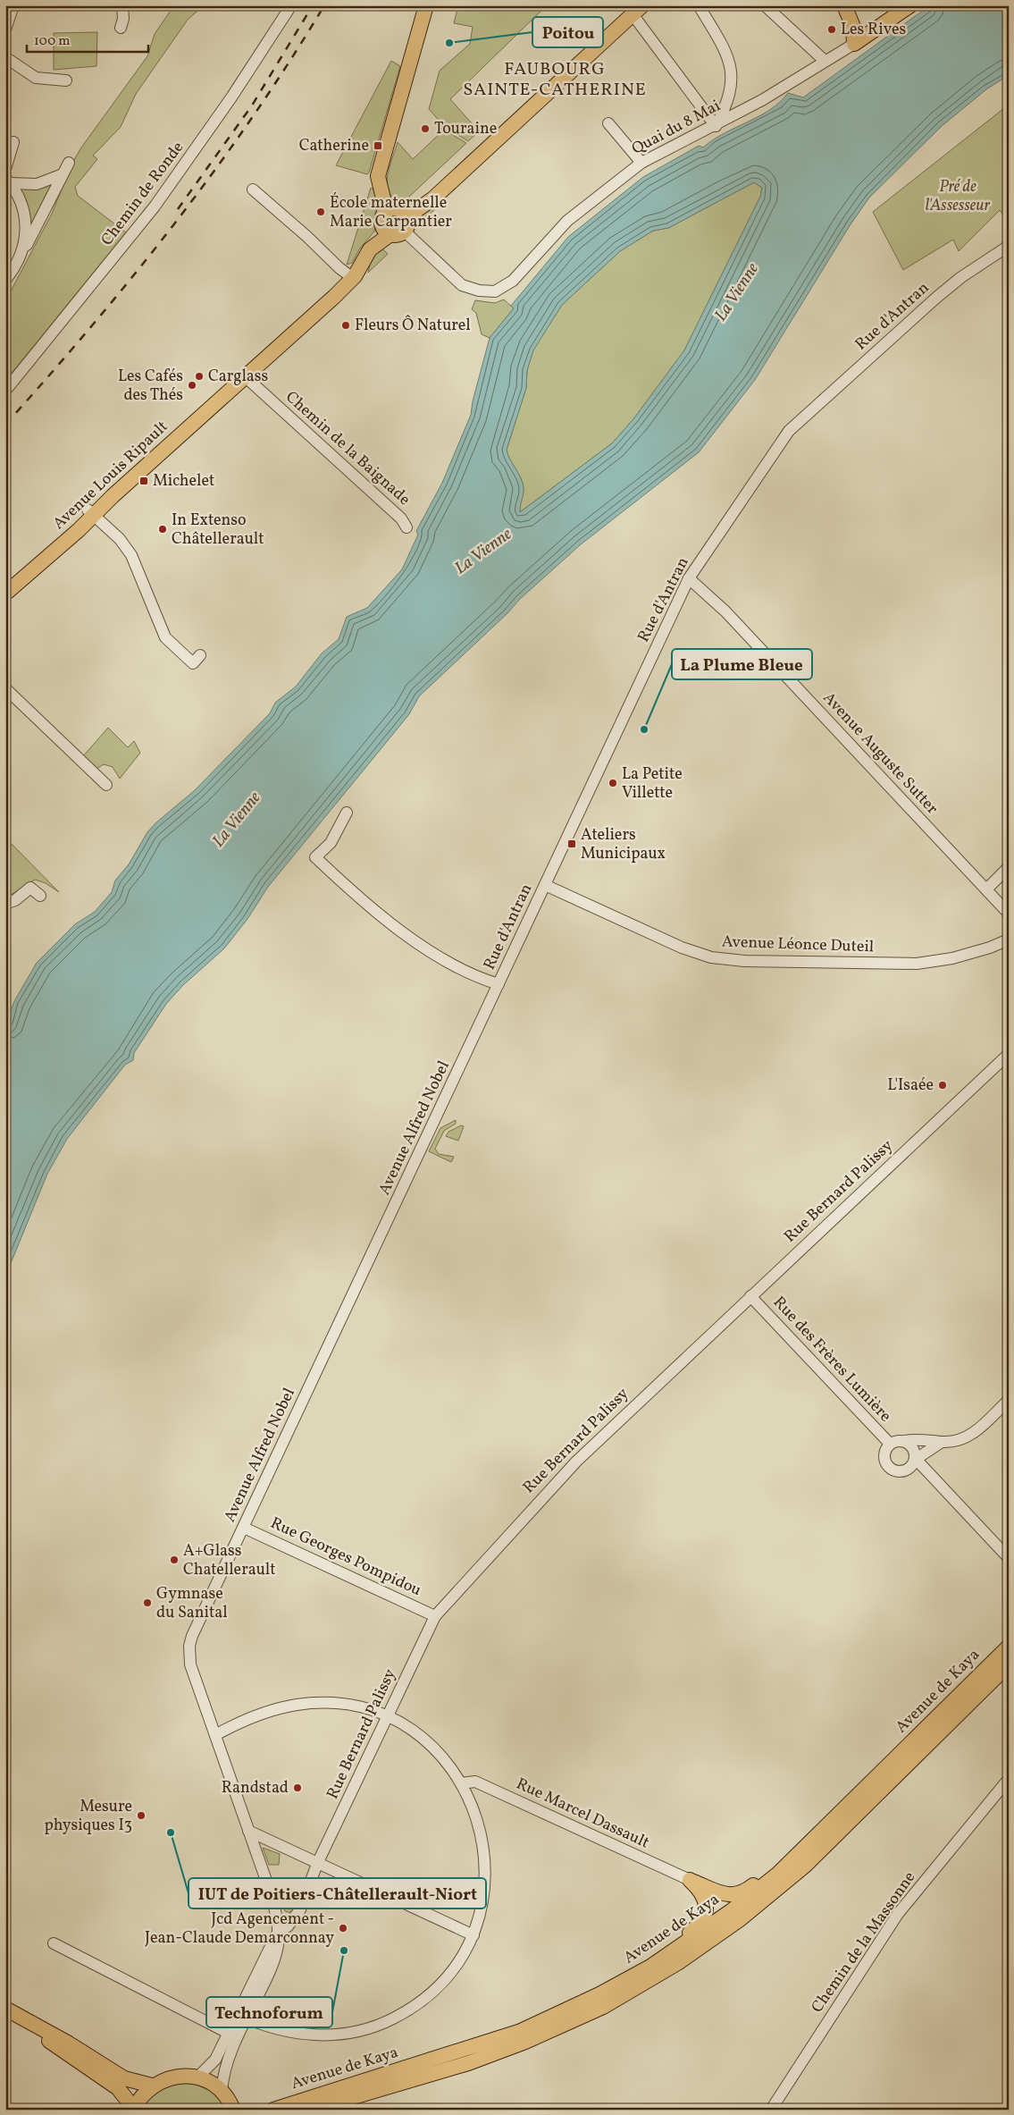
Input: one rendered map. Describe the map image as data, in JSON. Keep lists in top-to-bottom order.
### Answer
{
  "streets": {
    "main road": ["Avenue Louis Ripault", "Avenue de Kaya"],
    "street": [
      "Quai du 8 Mai",
      "Chemin de Ronde",
      "Rue d'Antran",
      "Chemin de la Baignade",
      "Avenue Auguste Sutter",
      "Avenue Léonce Duteil",
      "Avenue Alfred Nobel",
      "Rue Bernard Palissy",
      "Rue des Frères Lumière",
      "Rue Georges Pompidou",
      "Rue Marcel Dassault",
      "Chemin de la Massonne"
    ]
  },
  "crossings": [
    ["Quai du 8 Mai", "Avenue Louis Ripault"],
    ["Rue d'Antran", "Avenue Auguste Sutter"],
    ["Rue d'Antran", "Avenue Léonce Duteil"],
    ["Rue d'Antran", "Avenue Alfred Nobel"],
    ["Chemin de la Baignade", "Avenue Louis Ripault"],
    ["Avenue Alfred Nobel", "Rue Bernard Palissy"],
    ["Avenue Alfred Nobel", "Rue Georges Pompidou"],
    ["Rue Bernard Palissy", "Rue des Frères Lumière"],
    ["Rue Bernard Palissy", "Rue Georges Pompidou"]
  ],
  "districts": ["FAUBOURG SAINTE-CATHERINE"],
  "water": ["La Vienne"],
  "parks": ["Pré de l'Assesseur"],
  "places": {
    "other": [
      "Les Rives",
      "Poitou",
      "Touraine",
      "École maternelle Marie Carpantier",
      "Fleurs Ô Naturel",
      "Carglass",
      "Les Cafés des Thés",
      "In Extenso Châtellerault",
      "La Plume Bleue",
      "La Petite Villette",
      "L'Isaée",
      "A+Glass Chatellerault",
      "Gymnase du Sanital",
      "Randstad",
      "Mesure physiques I3",
      "IUT de Poitiers-Châtellerault-Niort",
      "Jcd Agencement - Jean-Claude Demarconnay",
      "Technoforum"
    ],
    "transit": ["Catherine", "Michelet", "Ateliers Municipaux"]
  },
  "scale_bar": "100 m"
}
